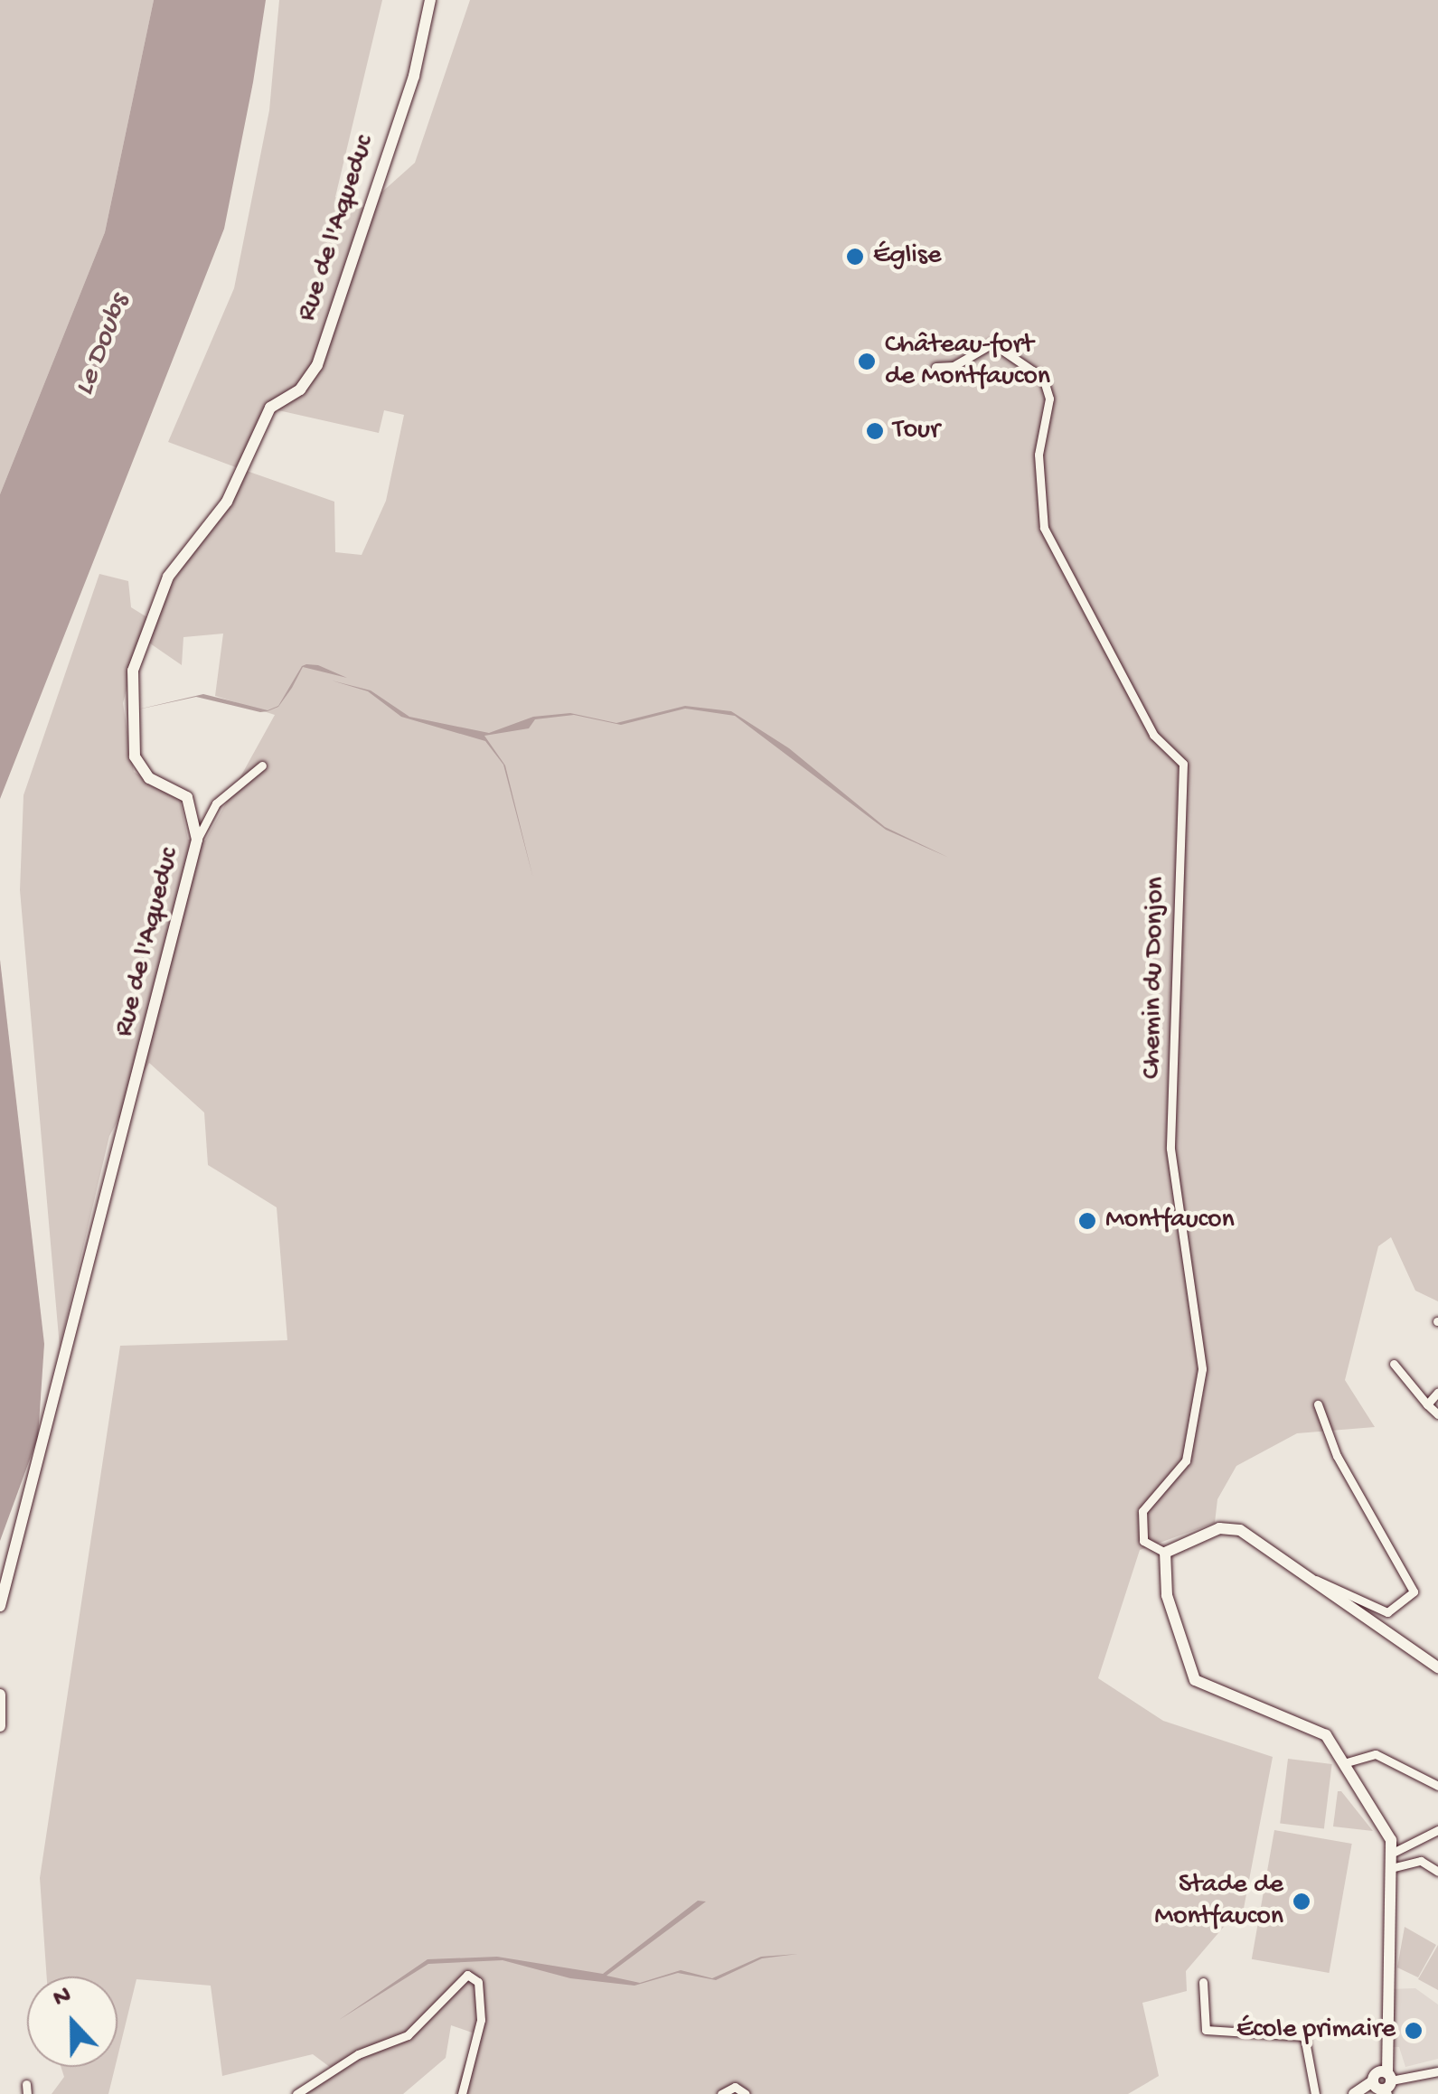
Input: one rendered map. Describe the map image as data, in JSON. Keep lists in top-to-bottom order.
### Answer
{
  "streets": {
    "street": ["Rue de l'Aqueduc", "Chemin du Donjon"]
  },
  "water": ["Le Doubs"],
  "places": [
    "Église",
    "Château-fort de Montfaucon",
    "Tour",
    "Montfaucon",
    "Stade de Montfaucon",
    "École primaire"
  ],
  "north": "top"
}
